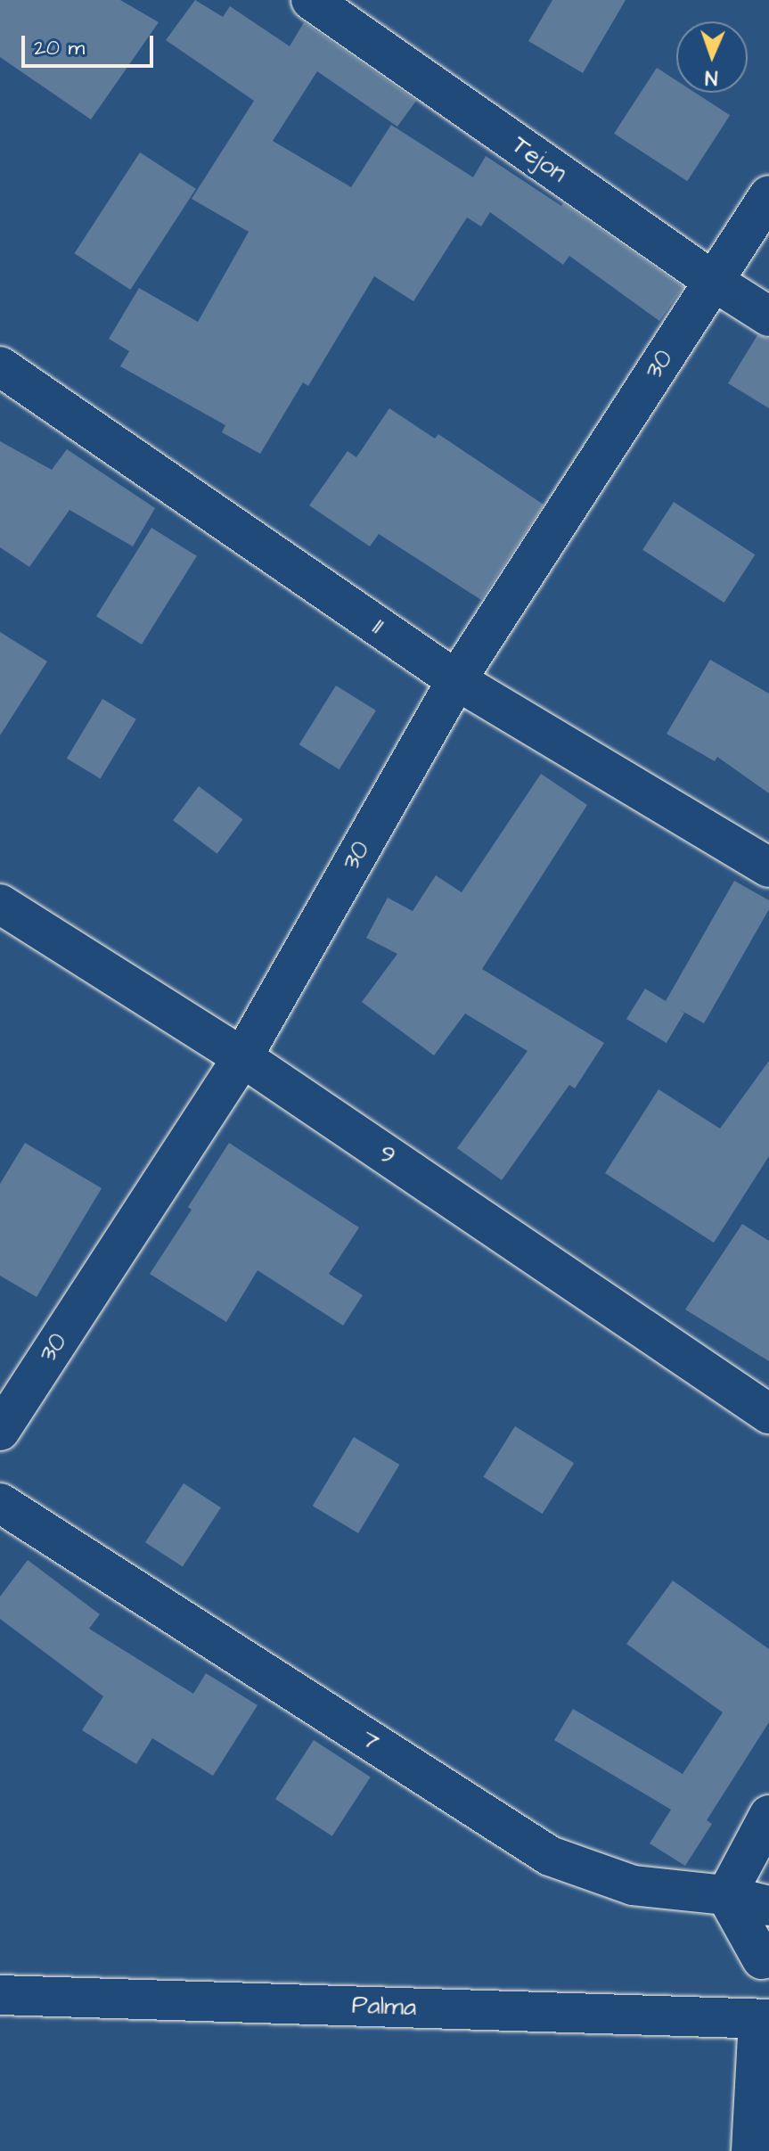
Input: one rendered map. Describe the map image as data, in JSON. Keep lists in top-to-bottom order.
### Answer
{
  "streets": {
    "street": [
      "Tejon",
      "30",
      "11",
      "9",
      "7",
      "Palma"
    ]
  },
  "crossings": [
    ["Tejon", "30"],
    ["30", "11"],
    ["30", "9"]
  ],
  "scale_bar": "20 m",
  "north": "bottom"
}
